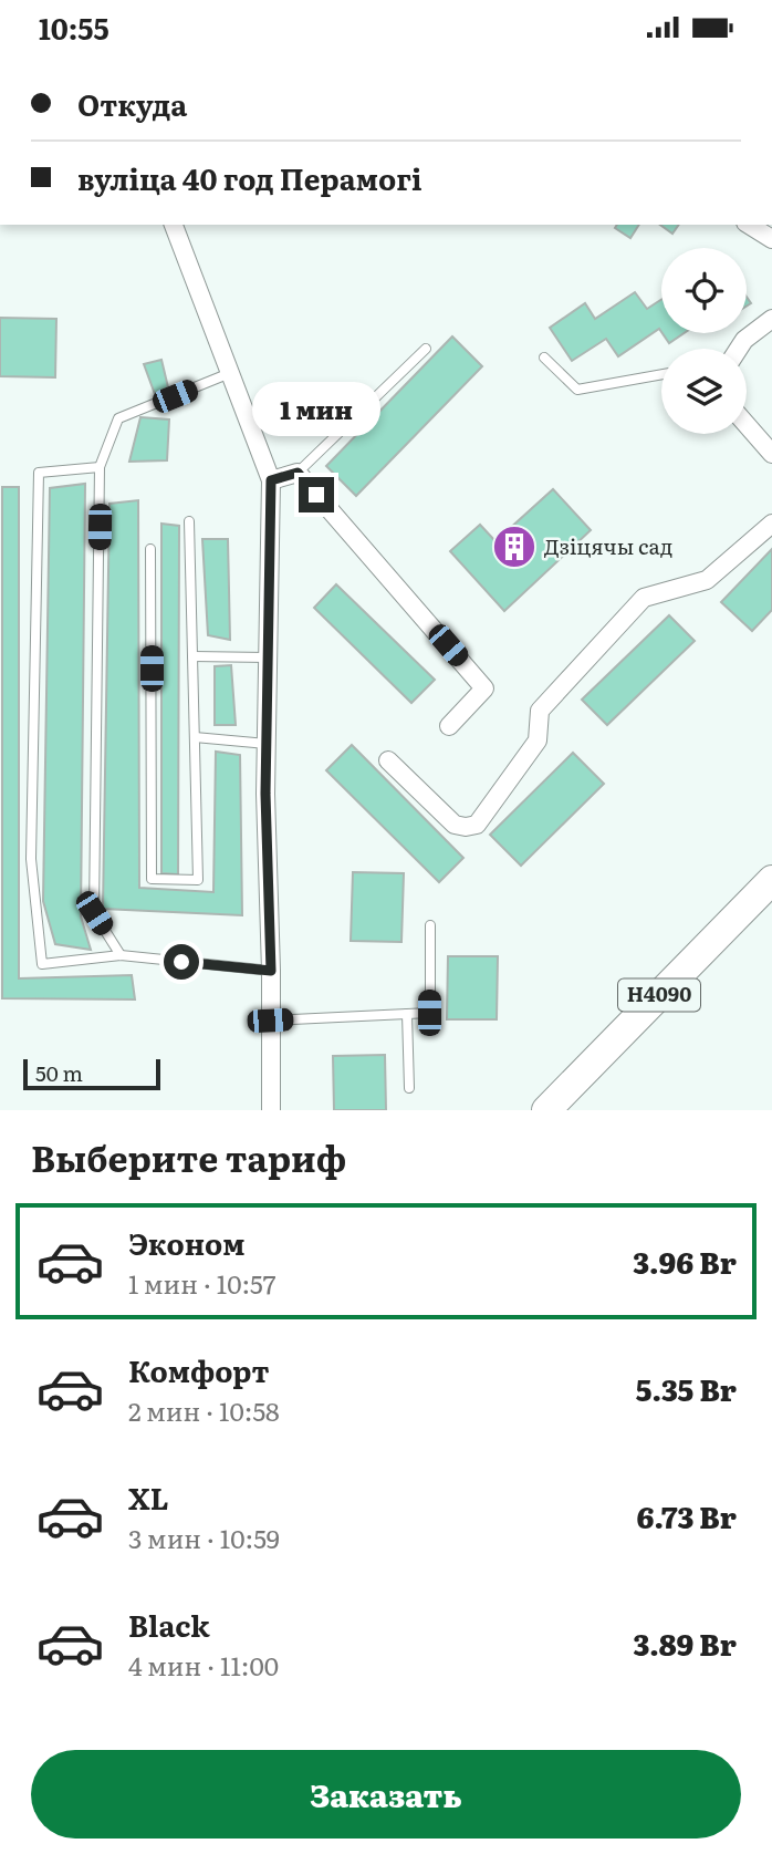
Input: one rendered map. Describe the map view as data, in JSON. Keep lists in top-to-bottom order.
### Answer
{
  "streets": {
    "main road": ["Н4090"]
  },
  "places": {
    "building": ["Дзіцячы сад"]
  },
  "scale_bar": "50 m",
  "page": {
    "status": "10:55",
    "banner": ["Откуда", "вуліца 40 год Перамогі"],
    "bubble": "1 мин",
    "scale": "50 m",
    "heading": "Выберите тариф",
    "list": [
      {
        "name": "Эконом",
        "note": "1 мин · 10:57",
        "value": "3.96 Br"
      },
      {
        "name": "Комфорт",
        "note": "2 мин · 10:58",
        "value": "5.35 Br"
      },
      {
        "name": "XL",
        "note": "3 мин · 10:59",
        "value": "6.73 Br"
      },
      {
        "name": "Black",
        "note": "4 мин · 11:00",
        "value": "3.89 Br"
      }
    ],
    "buttons": "Заказать"
  }
}
